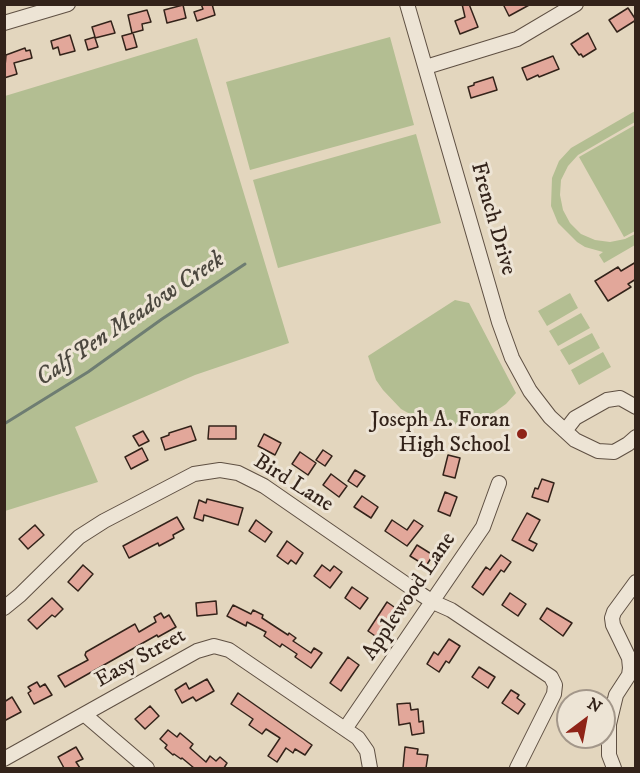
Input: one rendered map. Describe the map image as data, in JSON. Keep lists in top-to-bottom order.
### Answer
{
  "streets": {
    "street": [
      "French Drive",
      "Bird Lane",
      "Applewood Lane",
      "Easy Street"
    ]
  },
  "crossings": [
    ["Bird Lane", "Applewood Lane"],
    ["Applewood Lane", "Easy Street"]
  ],
  "water": ["Calf Pen Meadow Creek"],
  "places": ["Joseph A. Foran High School"],
  "north": "top right"
}
